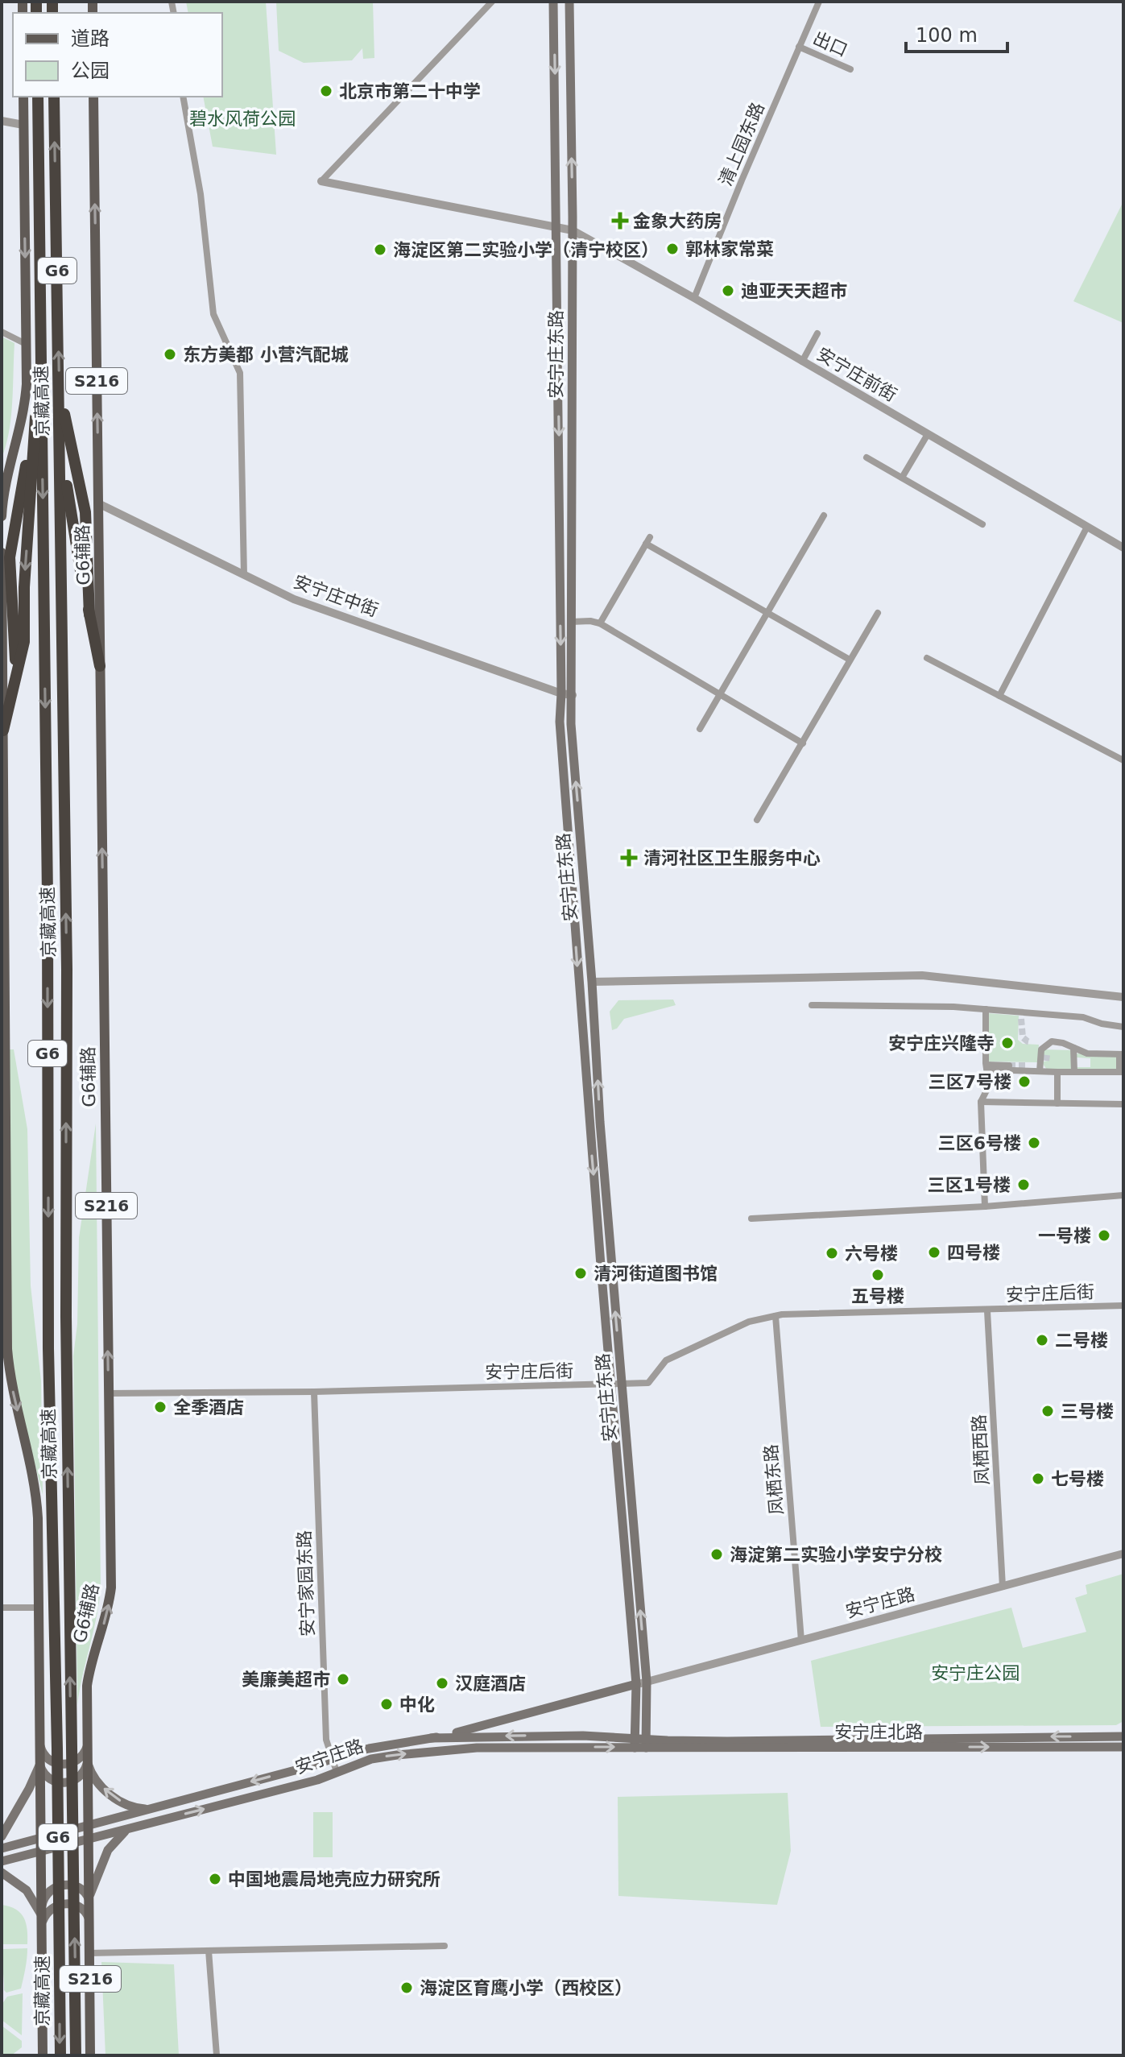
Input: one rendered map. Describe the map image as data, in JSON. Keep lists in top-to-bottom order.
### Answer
{
  "streets": {
    "highway": ["G6", "京藏高速"],
    "main road": [
      "安宁庄东路",
      "S216",
      "G6辅路",
      "安宁庄路",
      "安宁庄北路"
    ],
    "street": [
      "出口",
      "清上园东路",
      "安宁庄前街",
      "安宁庄中街",
      "安宁庄后街",
      "凤栖西路",
      "凤栖东路",
      "安宁家园东路"
    ]
  },
  "crossings": [
    ["出口", "清上园东路"],
    ["清上园东路", "安宁庄前街"],
    ["安宁庄东路", "安宁庄前街"],
    ["安宁庄东路", "安宁庄中街"],
    ["安宁庄东路", "安宁庄后街"],
    ["安宁庄东路", "安宁庄路"],
    ["安宁庄东路", "安宁庄北路"],
    ["S216", "安宁庄路"],
    ["G6辅路", "安宁庄中街"],
    ["G6辅路", "安宁庄后街"],
    ["G6辅路", "安宁庄路"],
    ["安宁庄后街", "凤栖西路"],
    ["安宁庄后街", "凤栖东路"],
    ["安宁庄后街", "安宁家园东路"],
    ["凤栖西路", "安宁庄路"],
    ["凤栖东路", "安宁庄路"],
    ["安宁家园东路", "安宁庄路"],
    ["安宁庄路", "安宁庄北路"]
  ],
  "parks": ["碧水风荷公园", "安宁庄公园"],
  "places": {
    "other": [
      "北京市第二十中学",
      "郭林家常菜",
      "海淀区第二实验小学（清宁校区）",
      "迪亚天天超市",
      "东方美都 小营汽配城",
      "安宁庄兴隆寺",
      "三区7号楼",
      "三区6号楼",
      "三区1号楼",
      "一号楼",
      "四号楼",
      "六号楼",
      "清河街道图书馆",
      "五号楼",
      "二号楼",
      "全季酒店",
      "三号楼",
      "七号楼",
      "海淀第二实验小学安宁分校",
      "美廉美超市",
      "汉庭酒店",
      "中化",
      "中国地震局地壳应力研究所",
      "海淀区育鹰小学（西校区）"
    ],
    "health": ["金象大药房", "清河社区卫生服务中心"]
  },
  "legend": ["道路", "公园"],
  "scale_bar": "100 m"
}
